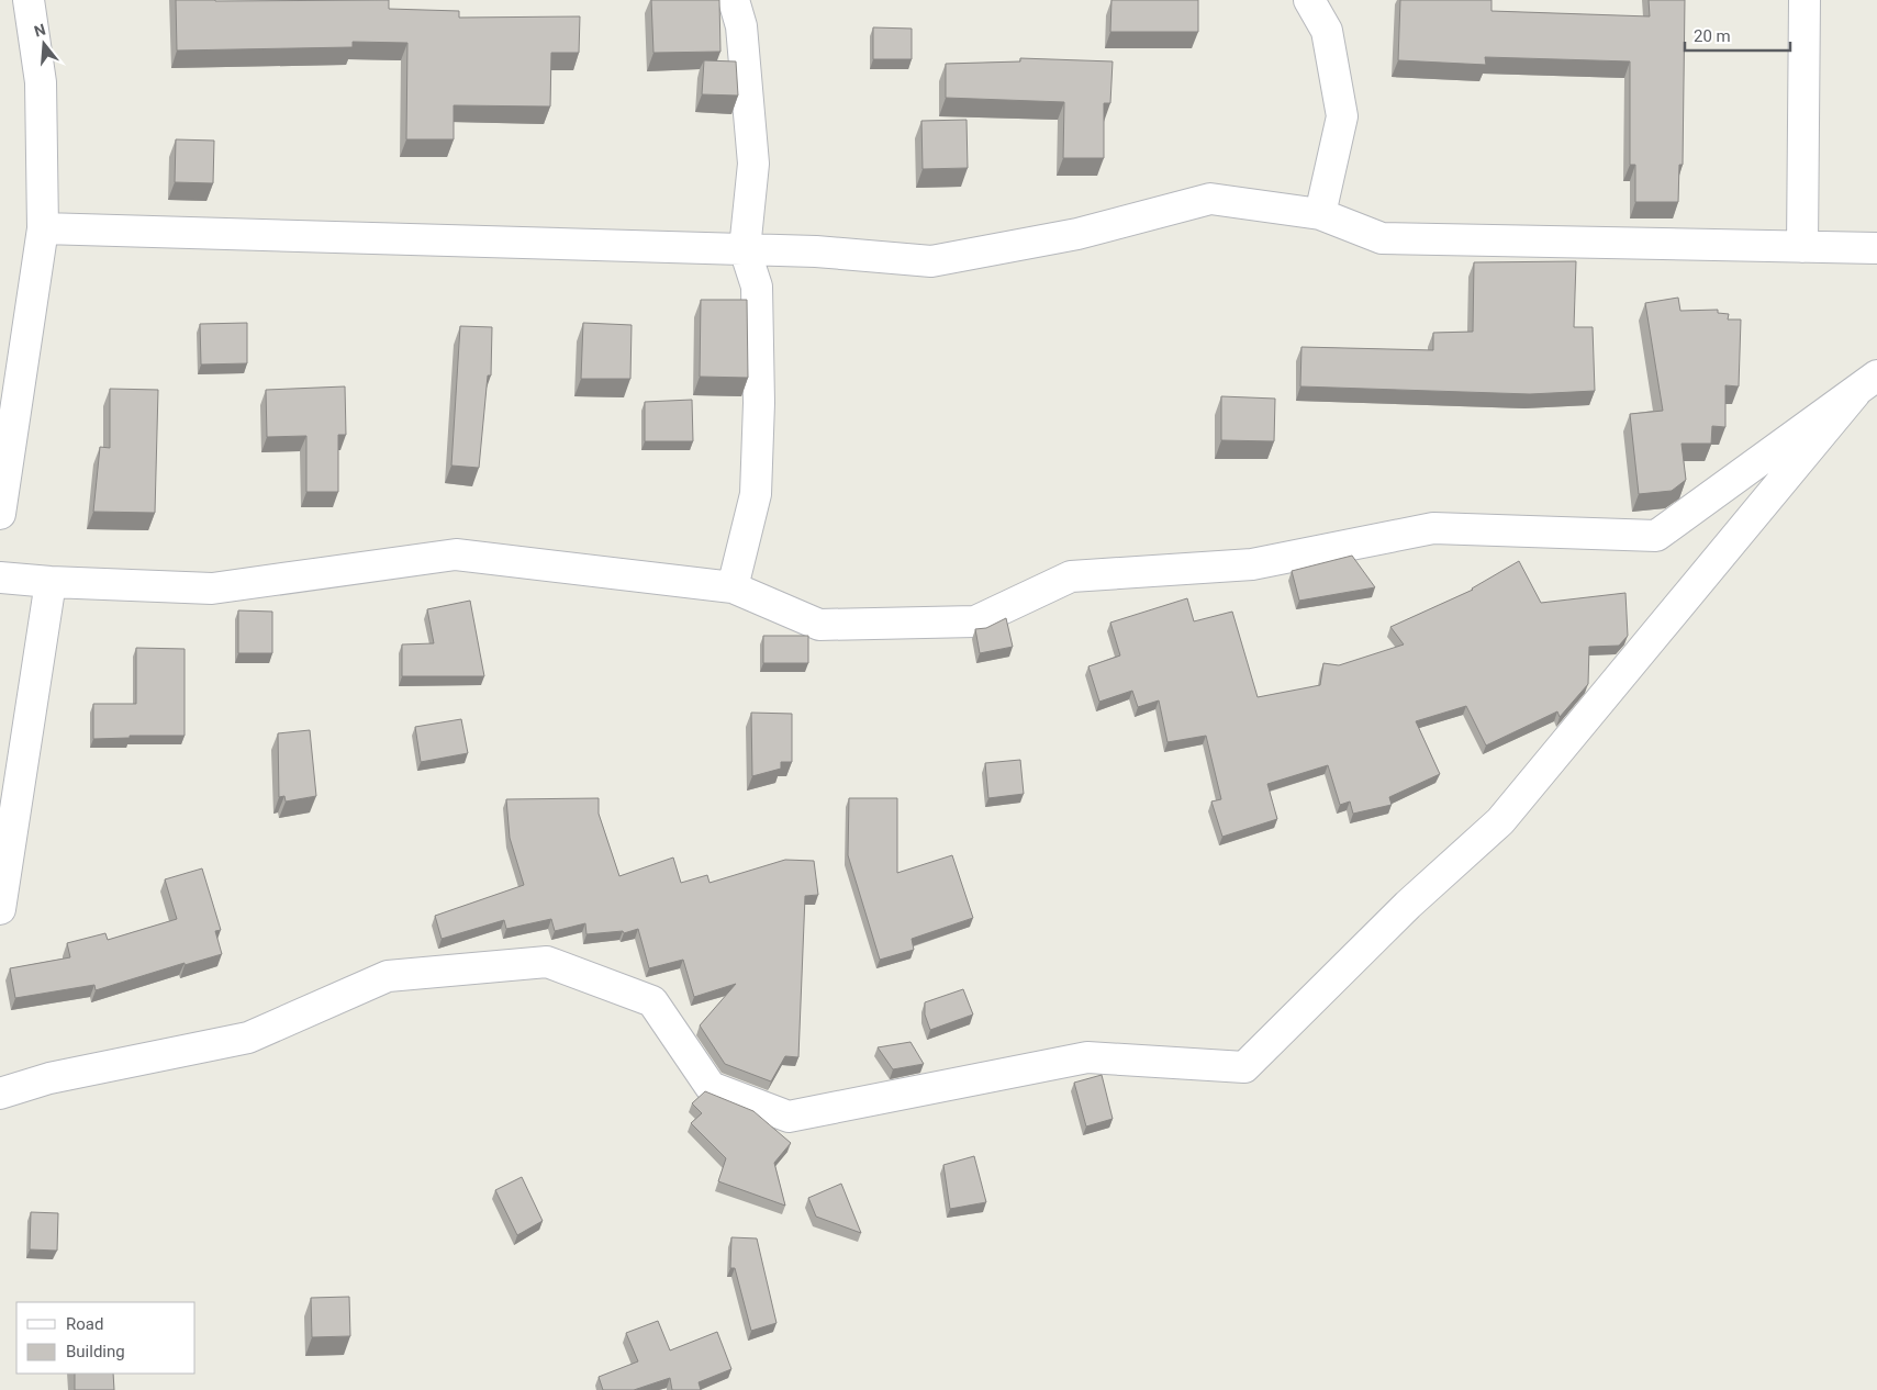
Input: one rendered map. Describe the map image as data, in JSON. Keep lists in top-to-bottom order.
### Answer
{
  "legend": ["Road", "Building"],
  "scale_bar": "20 m",
  "north": "top"
}
